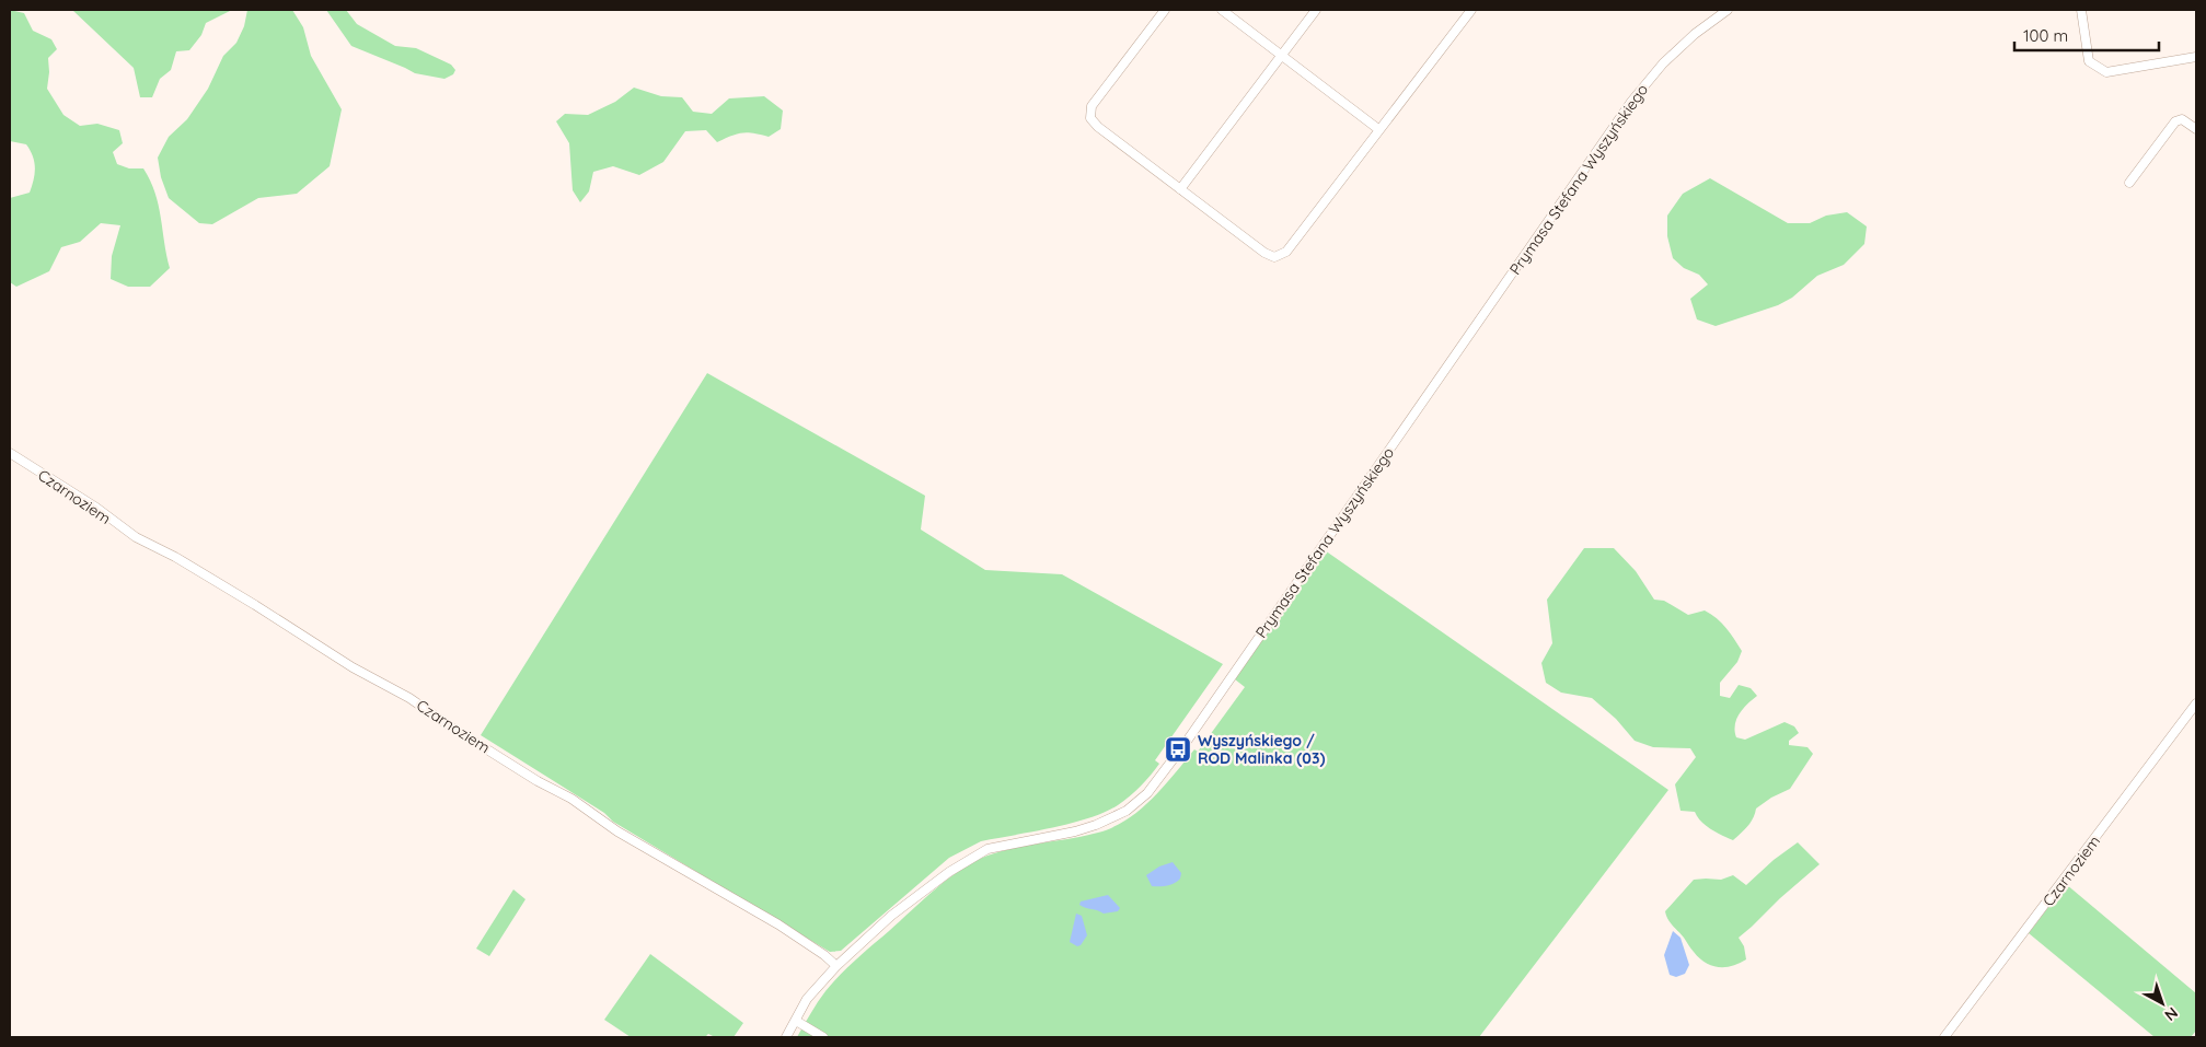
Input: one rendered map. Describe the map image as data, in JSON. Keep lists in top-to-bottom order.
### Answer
{
  "streets": {
    "street": ["Prymasa Stefana Wyszyńskiego", "Czarnoziem"]
  },
  "crossings": [
    ["Prymasa Stefana Wyszyńskiego", "Czarnoziem"]
  ],
  "places": {
    "bus stop": ["Wyszyńskiego / ROD Malinka (03)"]
  },
  "scale_bar": "100 m",
  "north": "bottom right"
}
